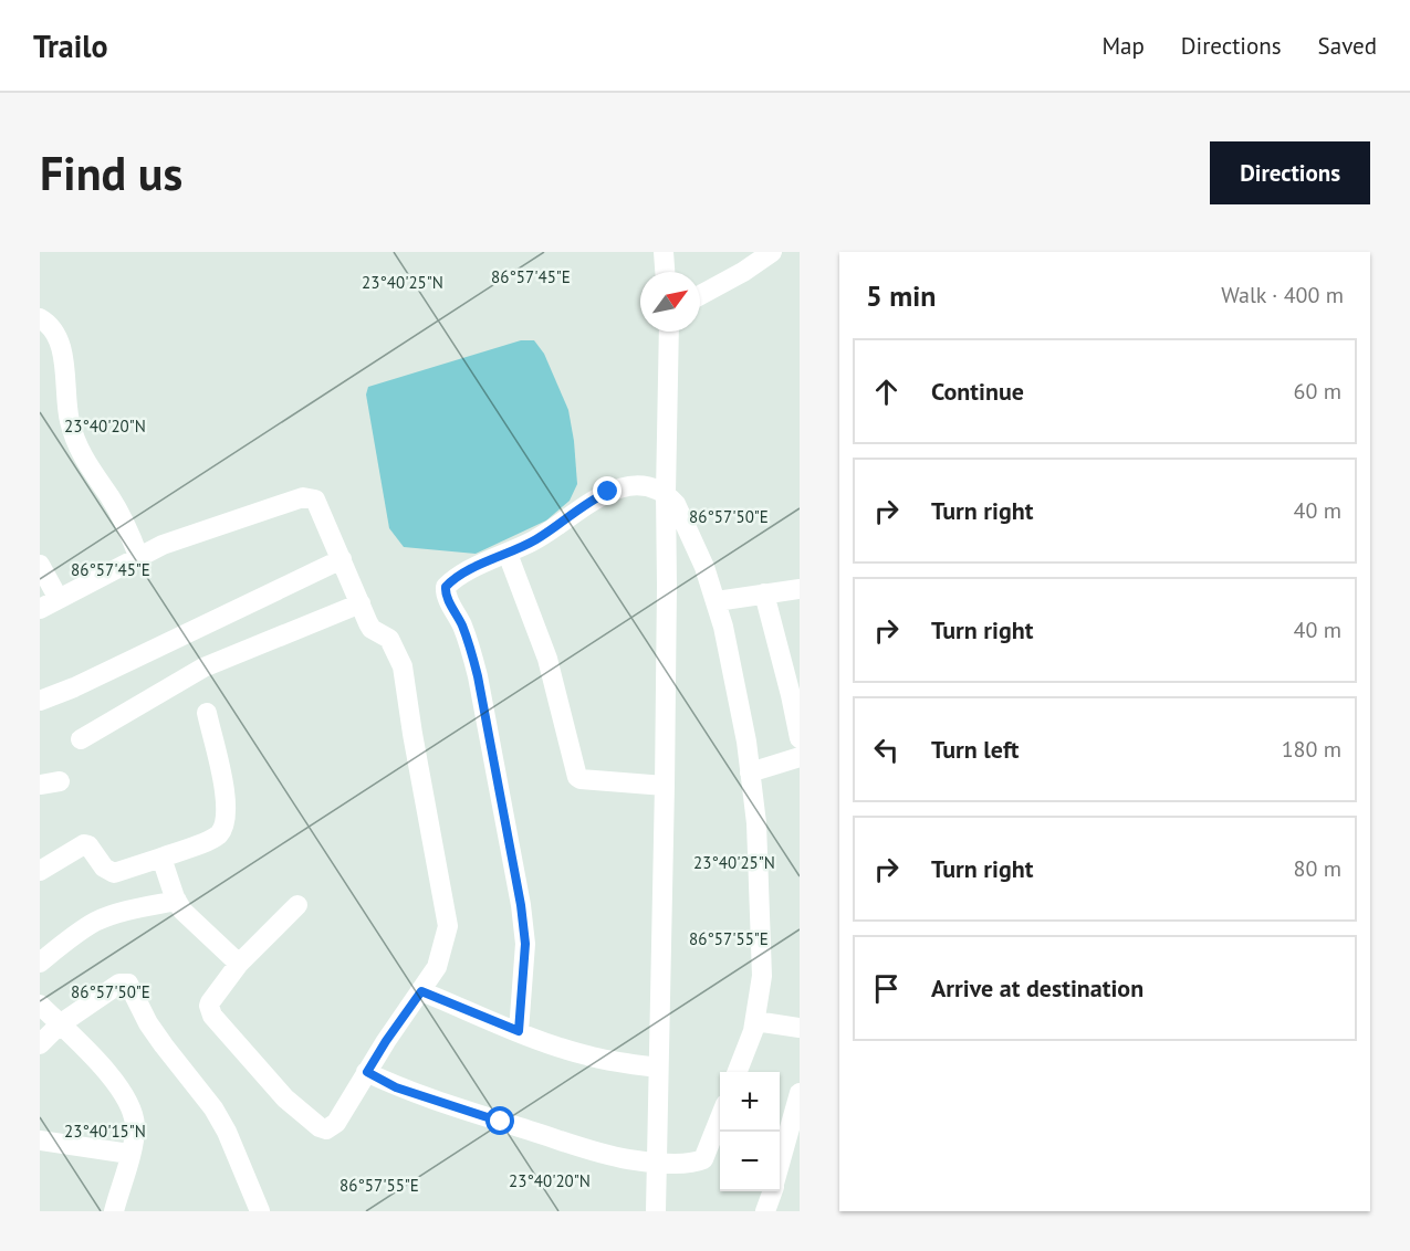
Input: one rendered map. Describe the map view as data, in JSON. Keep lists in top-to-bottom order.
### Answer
{
  "north": "top right",
  "page": {
    "header": "Trailo",
    "nav": ["Map", "Directions", "Saved"],
    "buttons": "Directions",
    "title": "Find us",
    "heading": ["5 min", "Walk · 400 m"],
    "list": [
      ["Continue", "60 m"],
      ["Turn right", "40 m"],
      ["Turn right", "40 m"],
      ["Turn left", "180 m"],
      ["Turn right", "80 m"],
      "Arrive at destination"
    ],
    "map_buttons": ["+", "−"]
  },
  "coordinates": [
    "86°57'45\"E",
    "23°40'25\"N",
    "23°40'20\"N",
    "86°57'50\"E",
    "86°57'55\"E",
    "23°40'15\"N"
  ]
}
